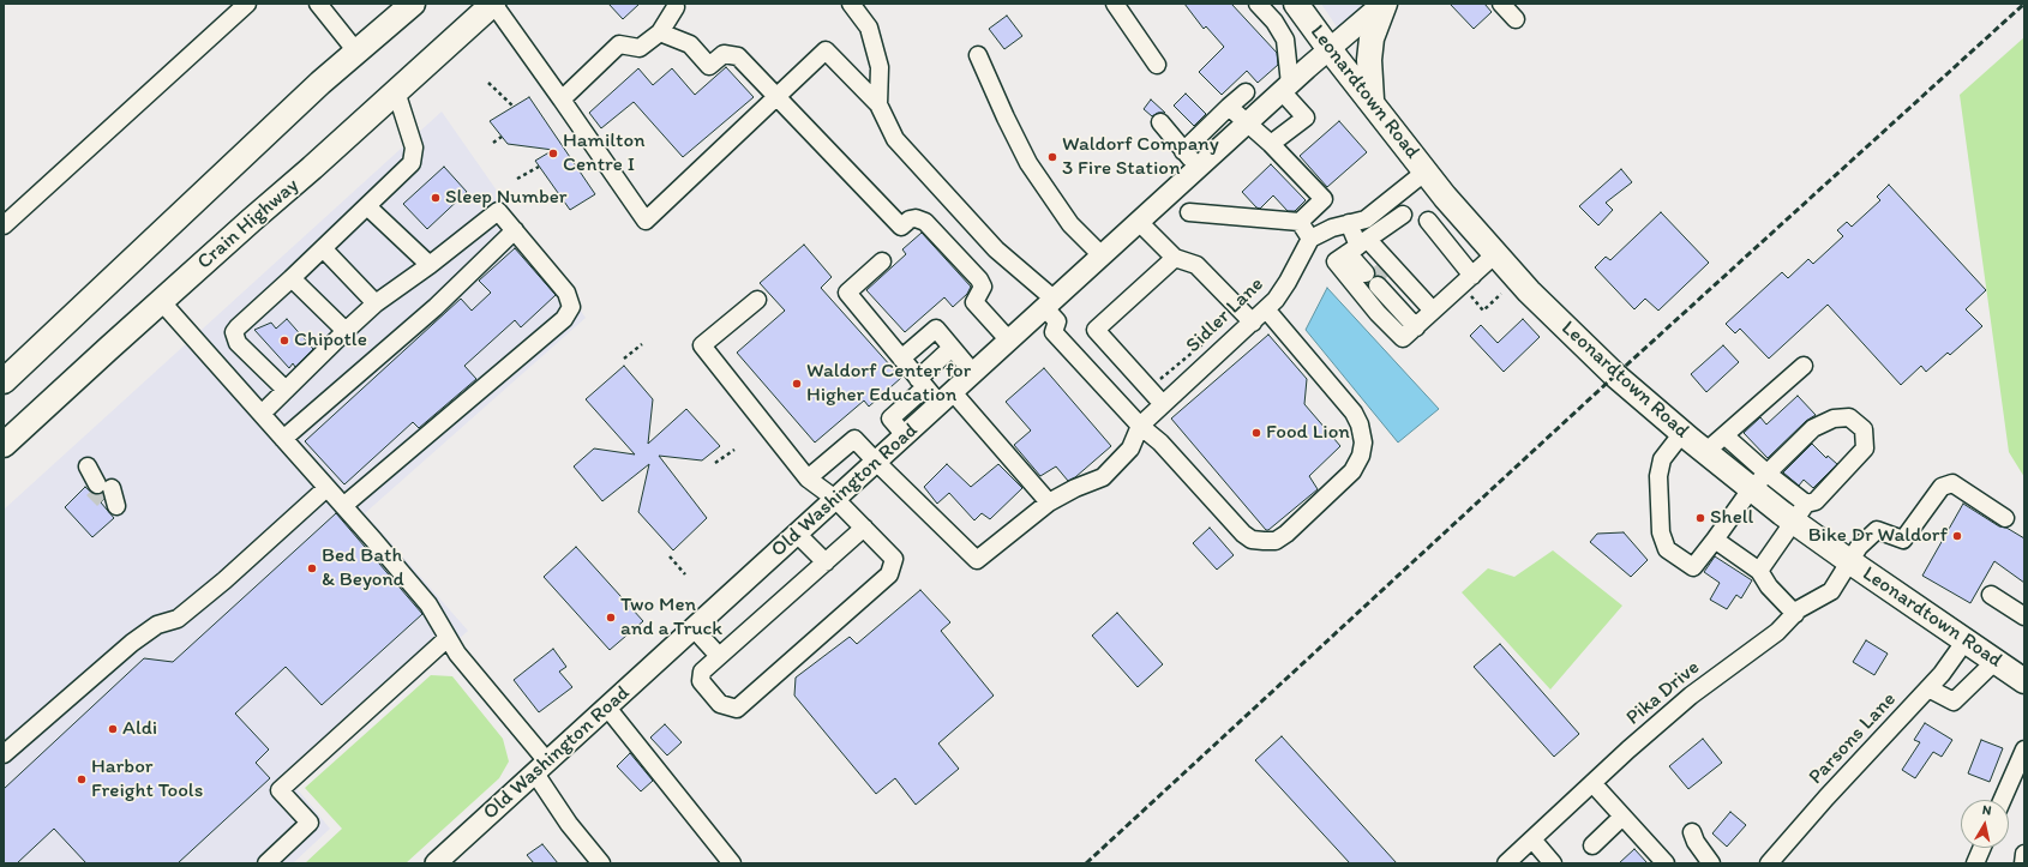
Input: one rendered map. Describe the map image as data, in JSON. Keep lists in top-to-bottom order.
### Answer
{
  "streets": {
    "highway": ["Leonardtown Road", "Crain Highway"],
    "main road": ["Old Washington Road"],
    "street": ["Sidler Lane", "Pika Drive", "Parsons Lane"]
  },
  "crossings": [
    ["Leonardtown Road", "Old Washington Road"],
    ["Leonardtown Road", "Pika Drive"],
    ["Leonardtown Road", "Parsons Lane"]
  ],
  "places": [
    "Hamilton Centre I",
    "Waldorf Company 3 Fire Station",
    "Sleep Number",
    "Chipotle",
    "Waldorf Center for Higher Education",
    "Food Lion",
    "Shell",
    "Bike Dr Waldorf",
    "Bed Bath & Beyond",
    "Two Men and a Truck",
    "Aldi",
    "Harbor Freight Tools"
  ],
  "north": "top"
}
